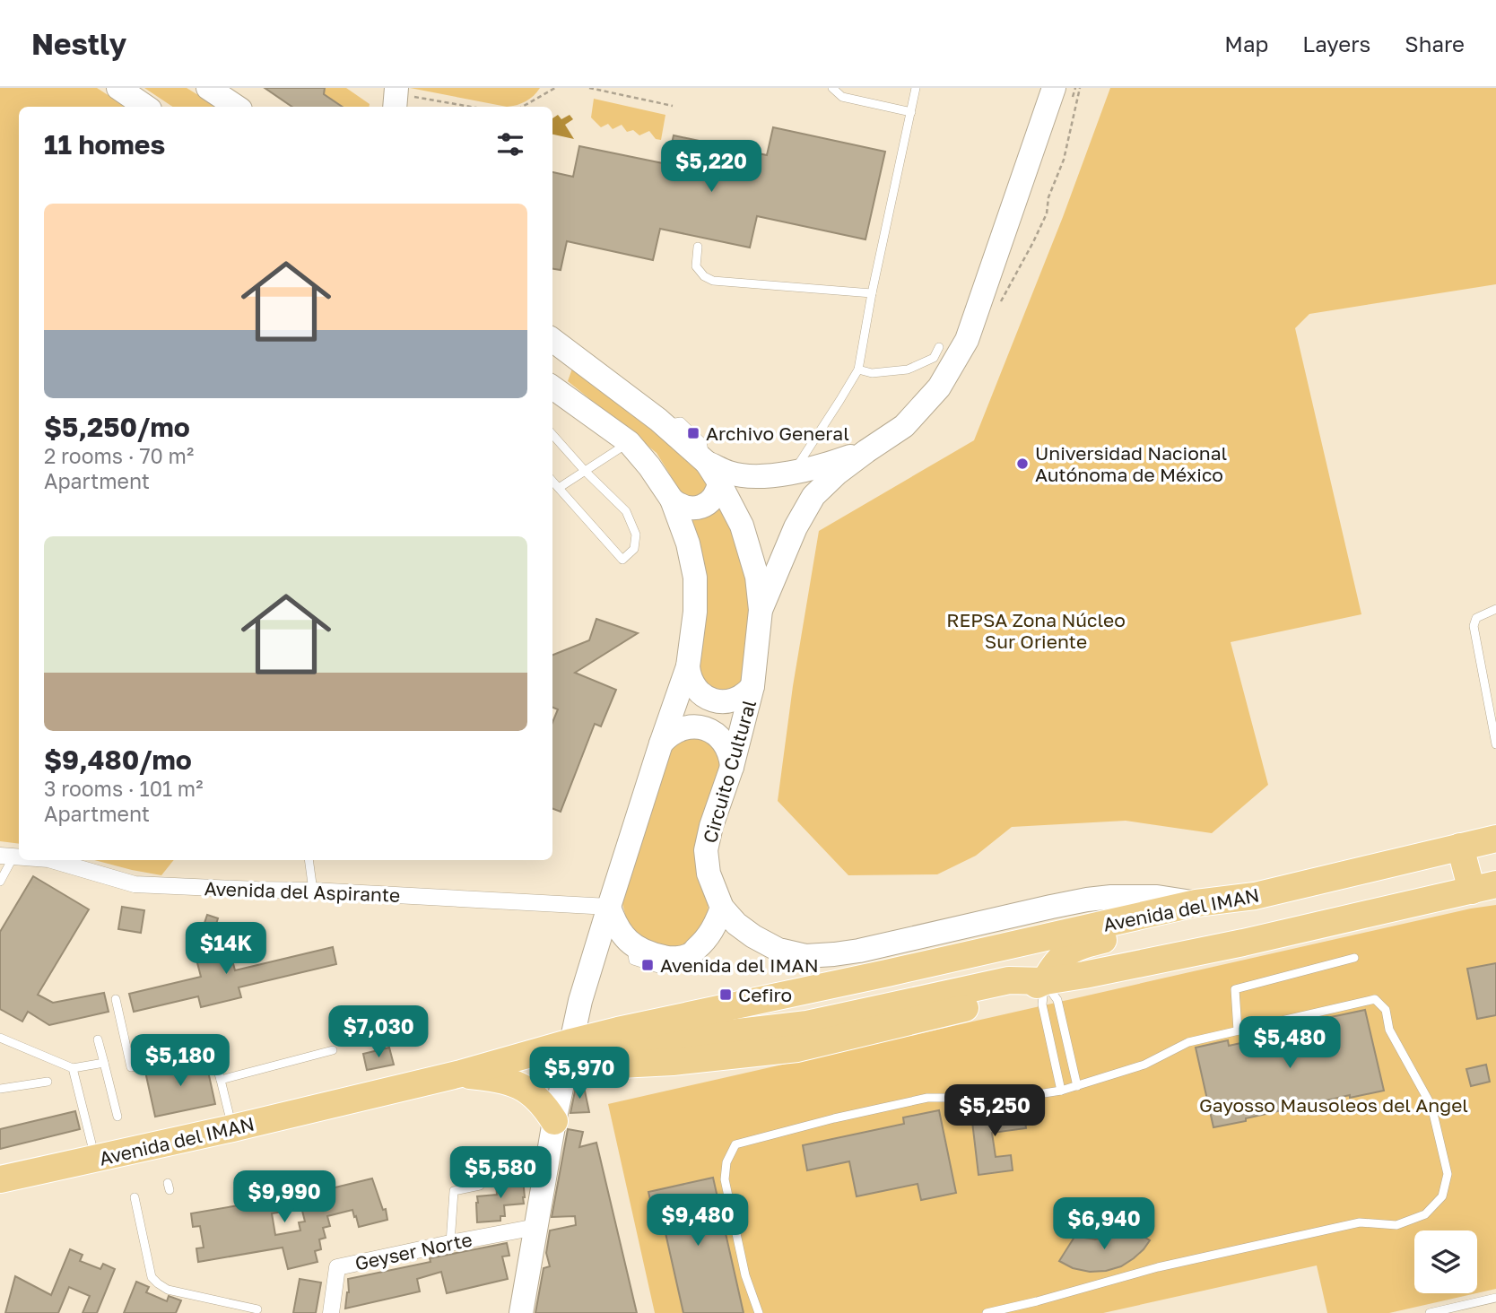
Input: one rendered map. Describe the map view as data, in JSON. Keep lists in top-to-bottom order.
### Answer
{
  "streets": {
    "main road": ["Avenida del IMAN"],
    "street": ["Circuito Cultural", "Avenida del Aspirante", "Geyser Norte"]
  },
  "crossings": [
    ["Circuito Cultural", "Avenida del IMAN"]
  ],
  "parks": ["REPSA Zona Núcleo Sur Oriente", "Gayosso Mausoleos del Angel"],
  "places": {
    "transit": ["Archivo General", "Avenida del IMAN", "Cefiro"],
    "other": ["Universidad Nacional Autónoma de México"]
  },
  "page": {
    "header": "Nestly",
    "nav": ["Map", "Layers", "Share"],
    "heading": "11 homes",
    "price": [
      "$5,220",
      "$14K",
      "$7,030",
      "$5,480",
      "$5,180",
      "$5,970",
      "$5,250",
      "$5,580",
      "$9,990",
      "$9,480",
      "$6,940"
    ],
    "list": [
      {
        "name": "$5,250/mo",
        "note": "2 rooms · 70 m² · Apartment"
      },
      {
        "name": "$9,480/mo",
        "note": "3 rooms · 101 m² · Apartment"
      }
    ]
  }
}
